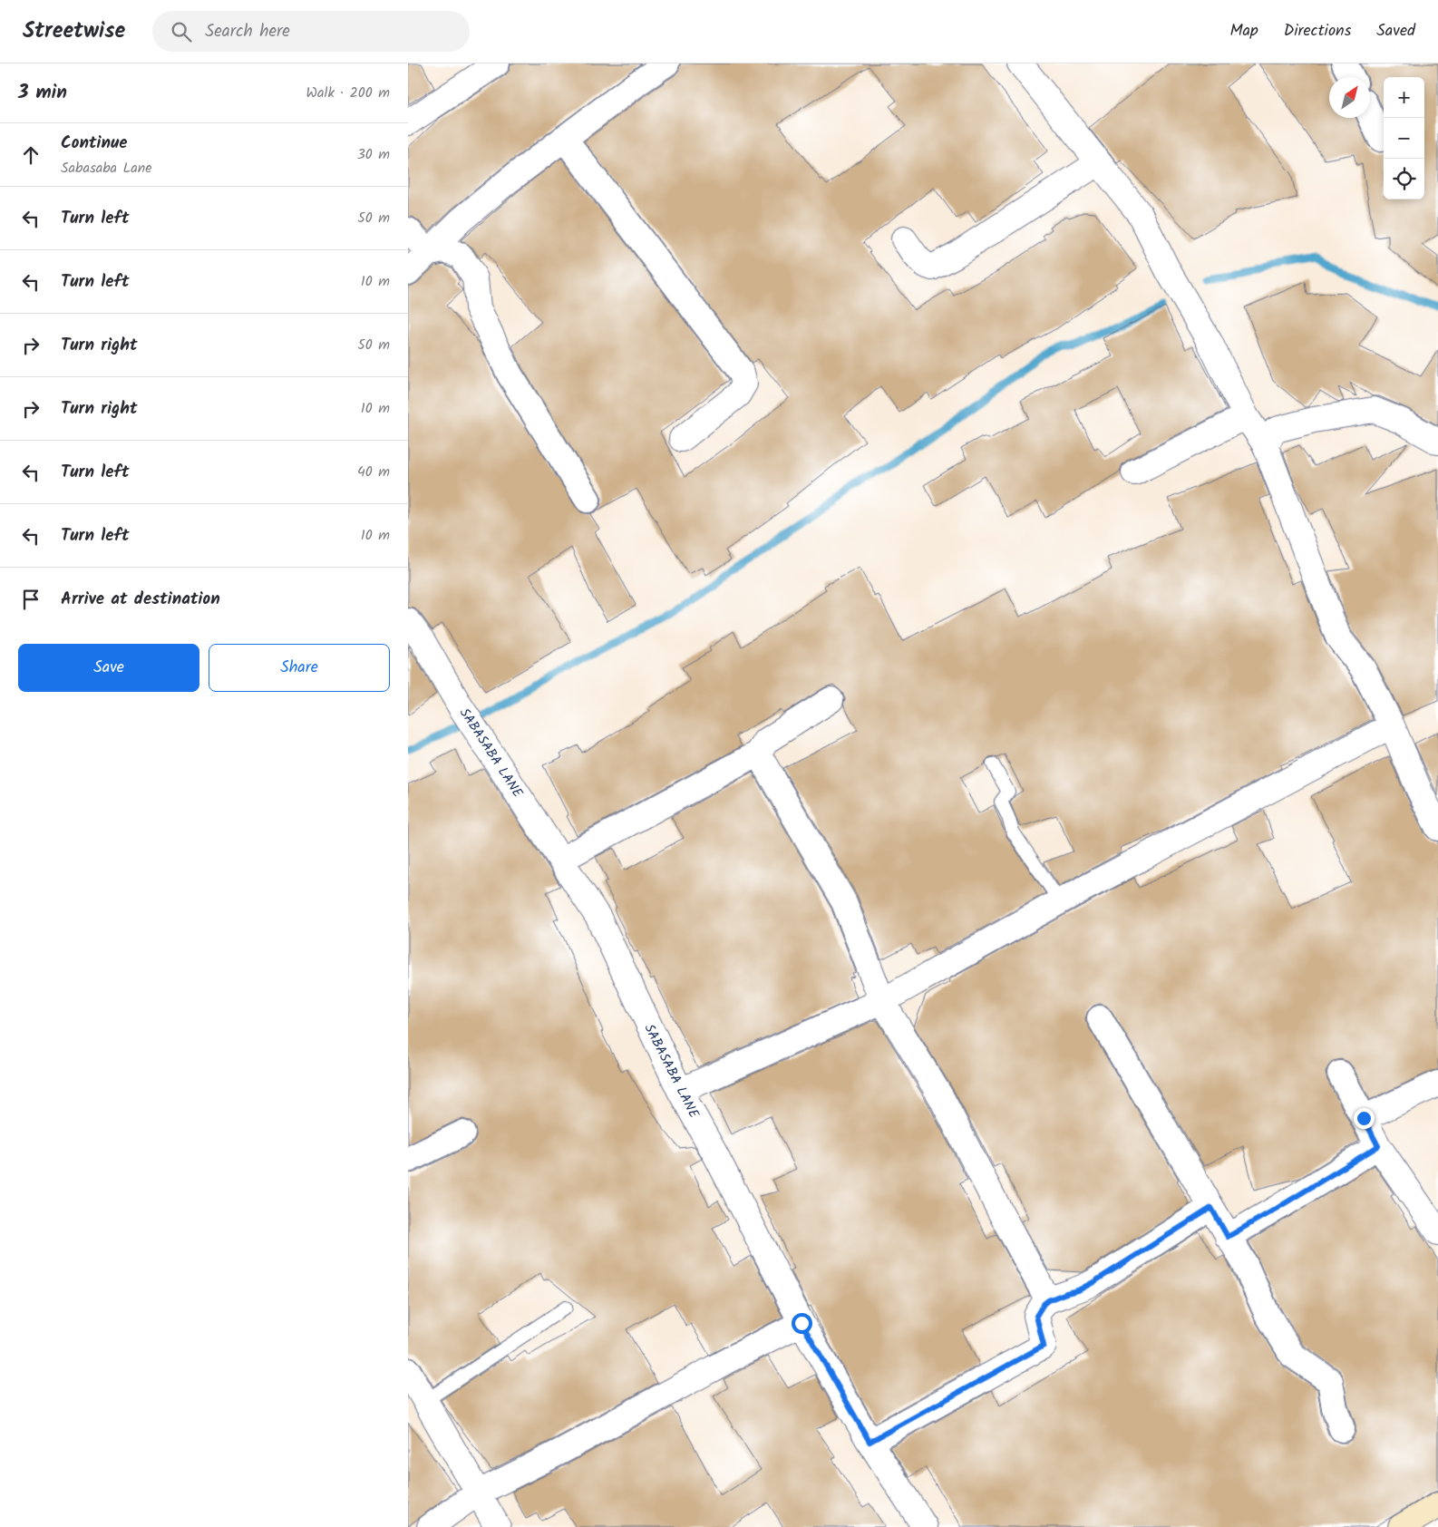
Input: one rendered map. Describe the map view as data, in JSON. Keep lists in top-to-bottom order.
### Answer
{
  "streets": {
    "street": ["SABASABA LANE"]
  },
  "north": "top right",
  "page": {
    "header": "Streetwise",
    "search": "Search here",
    "nav": ["Map", "Directions", "Saved"],
    "heading": ["3 min", "Walk · 200 m"],
    "map_buttons": ["+", "−"],
    "list": [
      ["Continue", "Sabasaba Lane", "30 m"],
      ["Turn left", "50 m"],
      ["Turn left", "10 m"],
      ["Turn right", "50 m"],
      ["Turn right", "10 m"],
      ["Turn left", "40 m"],
      ["Turn left", "10 m"],
      "Arrive at destination"
    ],
    "buttons": ["Save", "Share"]
  }
}
